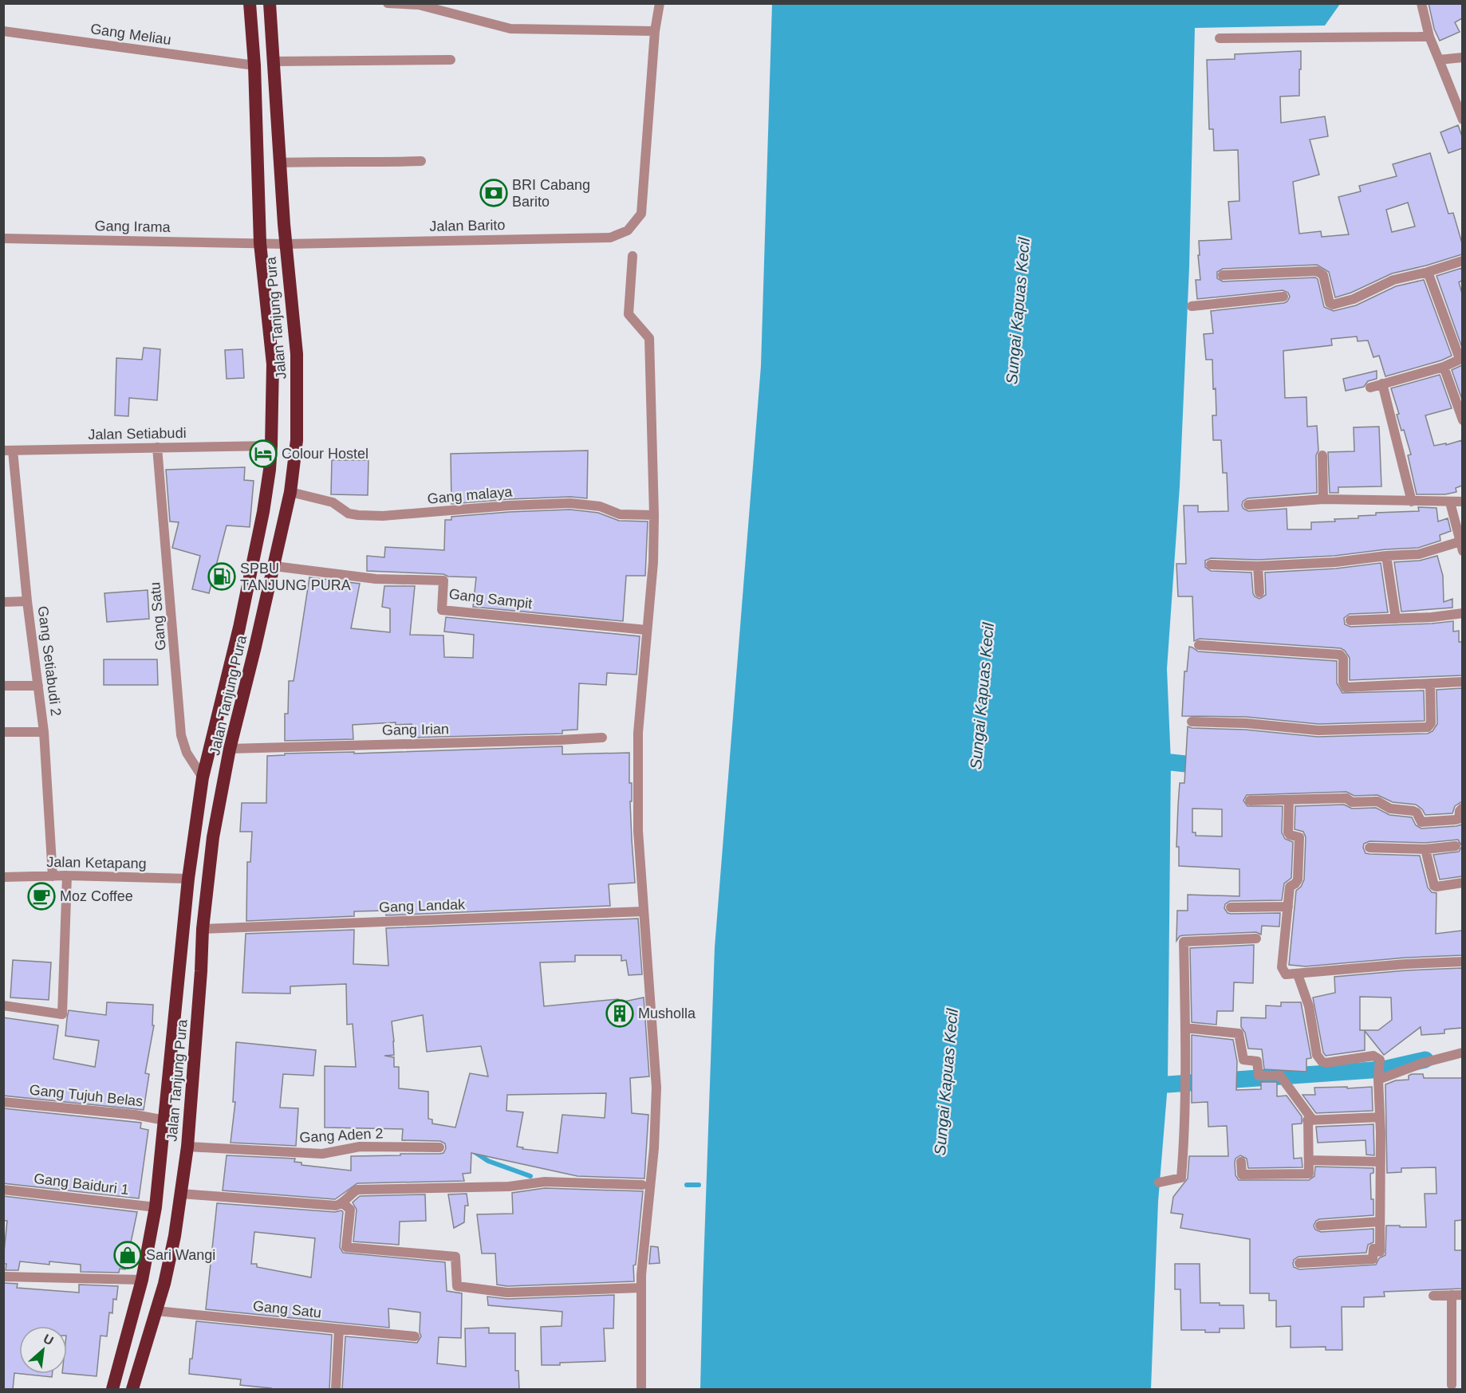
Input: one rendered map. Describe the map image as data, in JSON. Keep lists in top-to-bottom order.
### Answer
{
  "streets": {
    "highway": ["Jalan Tanjung Pura"],
    "street": [
      "Gang Meliau",
      "Jalan Barito",
      "Gang Irama",
      "Jalan Setiabudi",
      "Gang malaya",
      "Gang Sampit",
      "Gang Satu",
      "Gang Setiabudi 2",
      "Gang Irian",
      "Jalan Ketapang",
      "Gang Landak",
      "Gang Tujuh Belas",
      "Gang Aden 2",
      "Gang Baiduri 1"
    ]
  },
  "crossings": [
    ["Gang Meliau", "Jalan Tanjung Pura"],
    ["Jalan Barito", "Gang Irama"],
    ["Jalan Barito", "Jalan Tanjung Pura"],
    ["Gang Irama", "Jalan Tanjung Pura"],
    ["Jalan Tanjung Pura", "Jalan Setiabudi"],
    ["Jalan Tanjung Pura", "Gang malaya"],
    ["Jalan Tanjung Pura", "Gang Sampit"],
    ["Jalan Tanjung Pura", "Gang Satu"],
    ["Jalan Tanjung Pura", "Gang Irian"],
    ["Jalan Tanjung Pura", "Jalan Ketapang"],
    ["Jalan Tanjung Pura", "Gang Landak"],
    ["Jalan Tanjung Pura", "Gang Tujuh Belas"],
    ["Jalan Tanjung Pura", "Gang Aden 2"],
    ["Jalan Tanjung Pura", "Gang Baiduri 1"],
    ["Jalan Setiabudi", "Gang Satu"],
    ["Jalan Setiabudi", "Gang Setiabudi 2"],
    ["Gang Setiabudi 2", "Jalan Ketapang"]
  ],
  "water": ["Sungai Kapuas Kecil"],
  "places": {
    "bank": ["BRI Cabang Barito"],
    "hotel": ["Colour Hostel"],
    "fuel station": ["SPBU TANJUNG PURA"],
    "cafe": ["Moz Coffee"],
    "building": ["Musholla"],
    "shop": ["Sari Wangi"]
  },
  "north": "top right"
}
